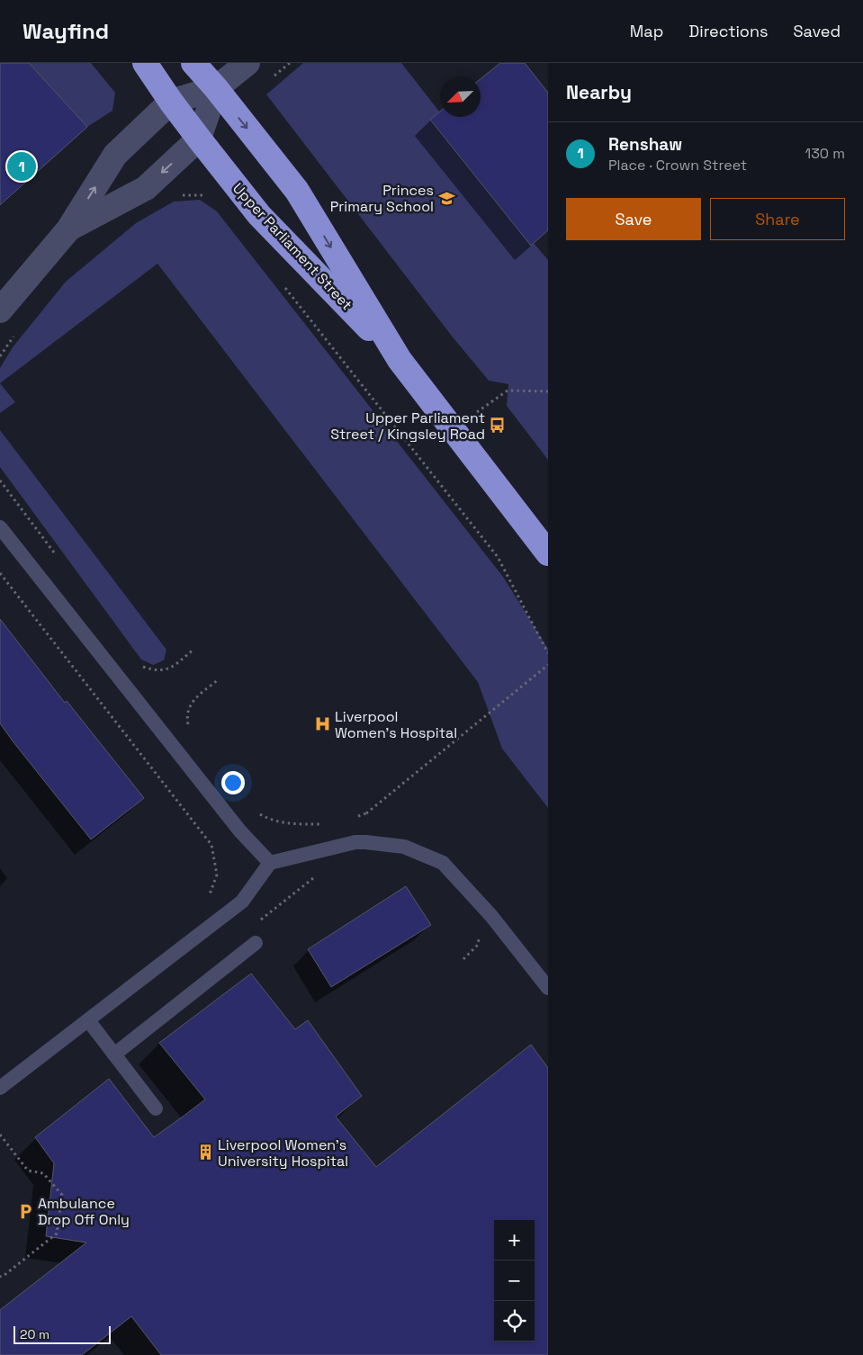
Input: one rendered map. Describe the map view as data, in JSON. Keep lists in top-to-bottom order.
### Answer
{
  "streets": {
    "highway": ["Upper Parliament Street"]
  },
  "places": {
    "school or university": ["Princes Primary School"],
    "bus stop": ["Upper Parliament Street / Kingsley Road"],
    "hospital": ["Liverpool Women's Hospital"],
    "building": ["Liverpool Women's University Hospital"],
    "parking": ["Ambulance Drop Off Only"]
  },
  "scale_bar": "20 m",
  "north": "bottom left",
  "page": {
    "header": "Wayfind",
    "nav": ["Map", "Directions", "Saved"],
    "heading": "Nearby",
    "list": [
      {
        "mark": "1",
        "name": "Renshaw",
        "note": "Place · Crown Street",
        "value": "130 m"
      }
    ],
    "pins": "1",
    "buttons": ["Save", "Share"],
    "map_buttons": ["+", "−"],
    "scale": "20 m"
  }
}
